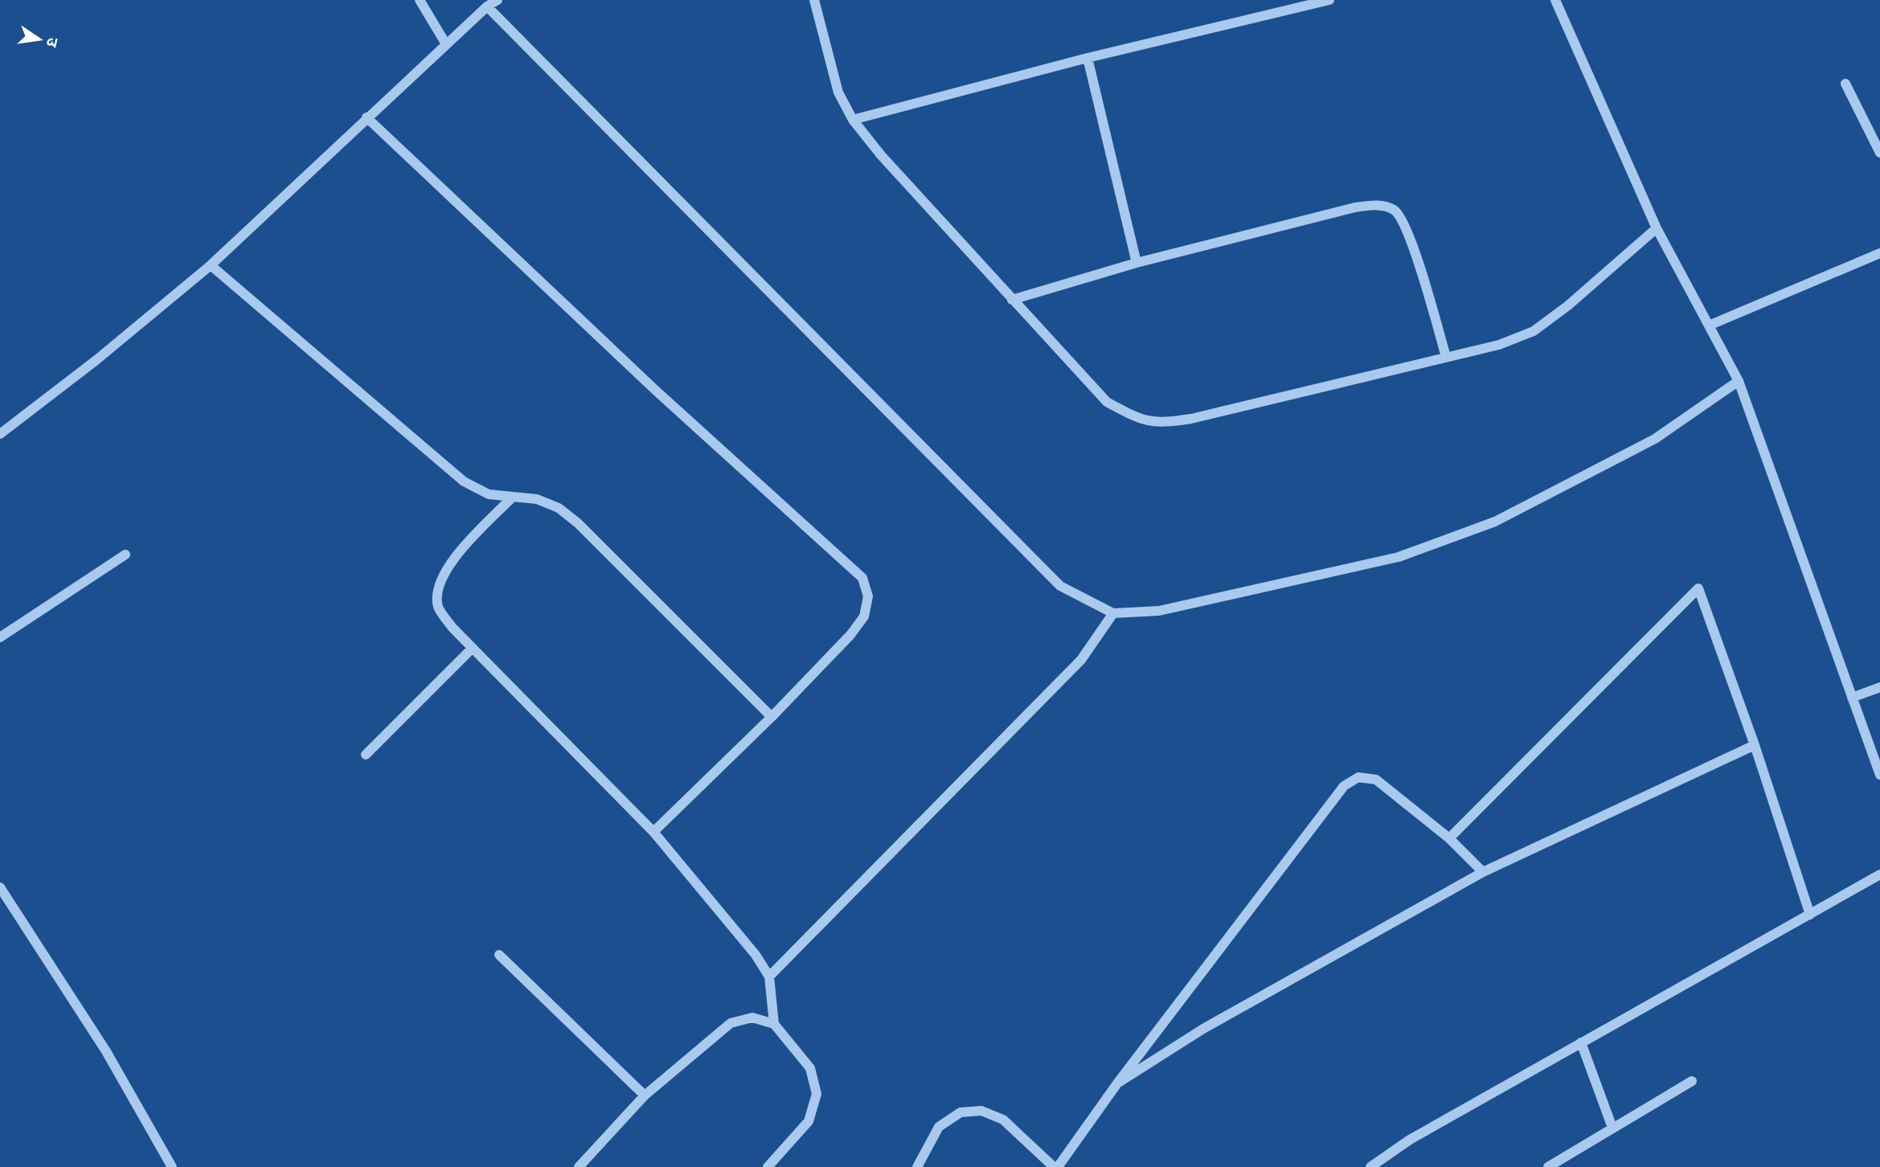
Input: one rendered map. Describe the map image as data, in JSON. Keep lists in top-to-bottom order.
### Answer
{
  "north": "right"
}
